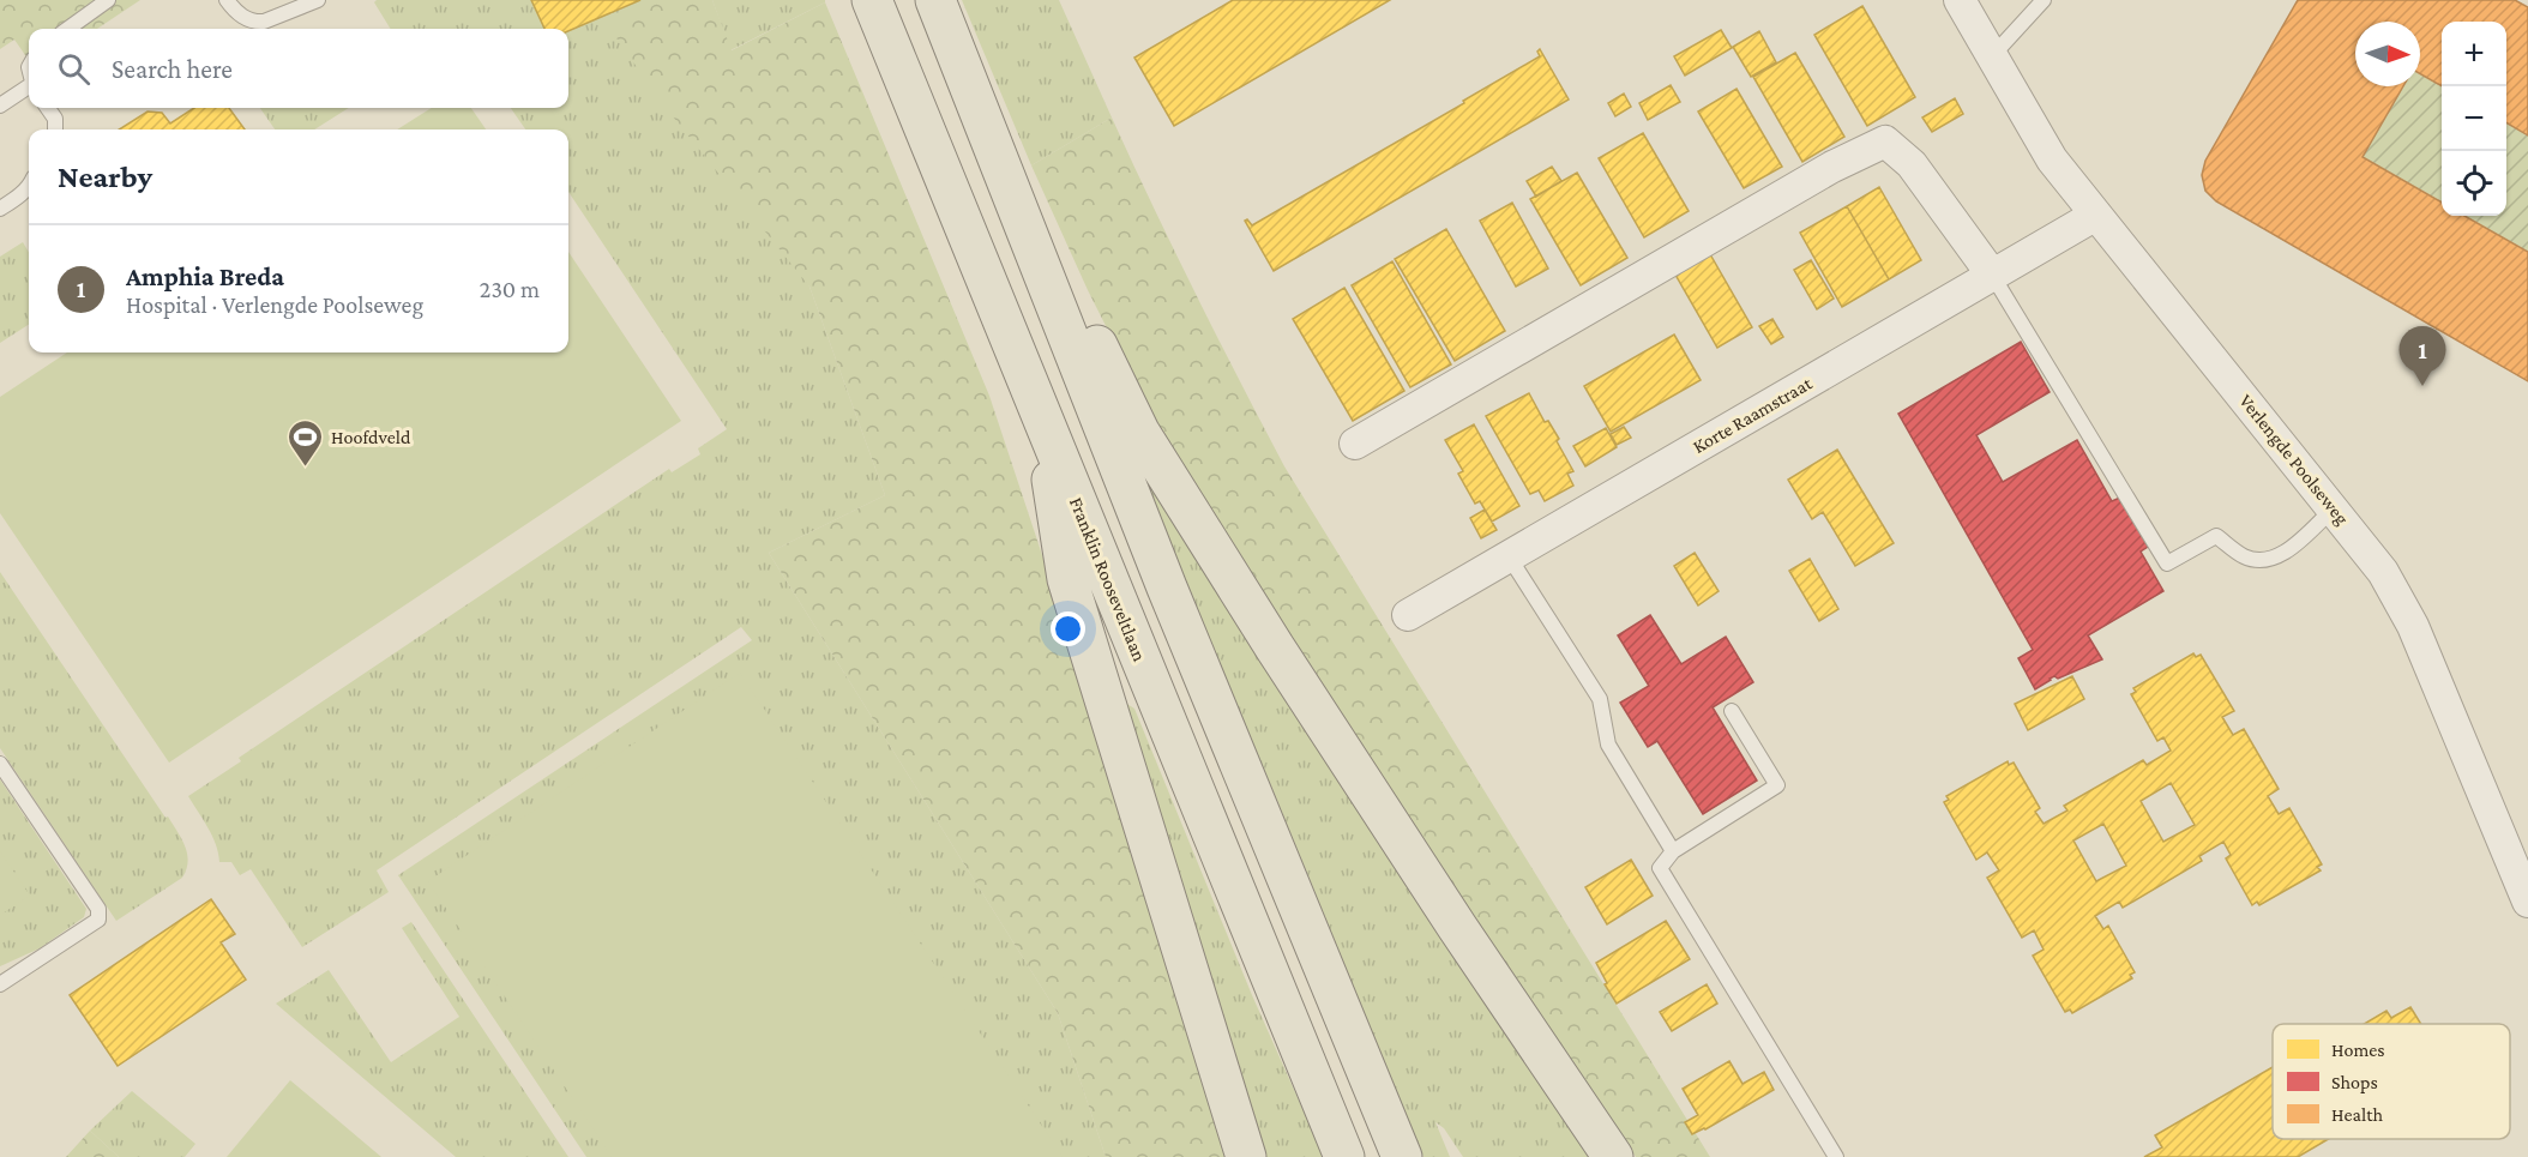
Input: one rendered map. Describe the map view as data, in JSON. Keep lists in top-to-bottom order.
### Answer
{
  "streets": {
    "main road": ["Franklin Rooseveltlaan"],
    "street": ["Korte Raamstraat", "Verlengde Poolseweg"]
  },
  "crossings": [
    ["Korte Raamstraat", "Verlengde Poolseweg"]
  ],
  "places": {
    "sports": ["Hoofdveld"]
  },
  "legend": ["Homes", "Shops", "Health"],
  "north": "right",
  "page": {
    "map_buttons": ["+", "−"],
    "search": "Search here",
    "heading": "Nearby",
    "list": [
      {
        "mark": "1",
        "name": "Amphia Breda",
        "note": "Hospital · Verlengde Poolseweg",
        "value": "230 m"
      }
    ],
    "pins": "1"
  }
}
